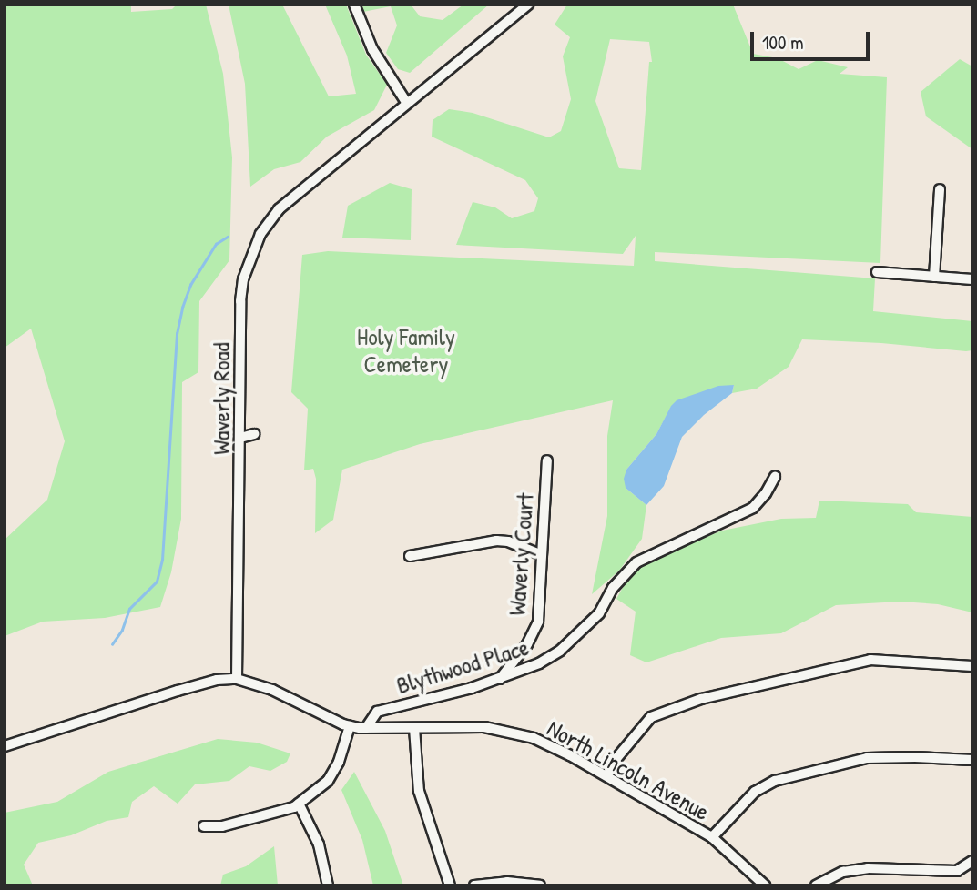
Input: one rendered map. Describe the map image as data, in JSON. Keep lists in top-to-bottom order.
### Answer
{
  "streets": {
    "street": [
      "Waverly Road",
      "Waverly Court",
      "Blythwood Place",
      "North Lincoln Avenue"
    ]
  },
  "crossings": [
    ["Waverly Road", "North Lincoln Avenue"],
    ["Waverly Court", "Blythwood Place"],
    ["Blythwood Place", "North Lincoln Avenue"]
  ],
  "parks": ["Holy Family Cemetery"],
  "scale_bar": "100 m"
}
